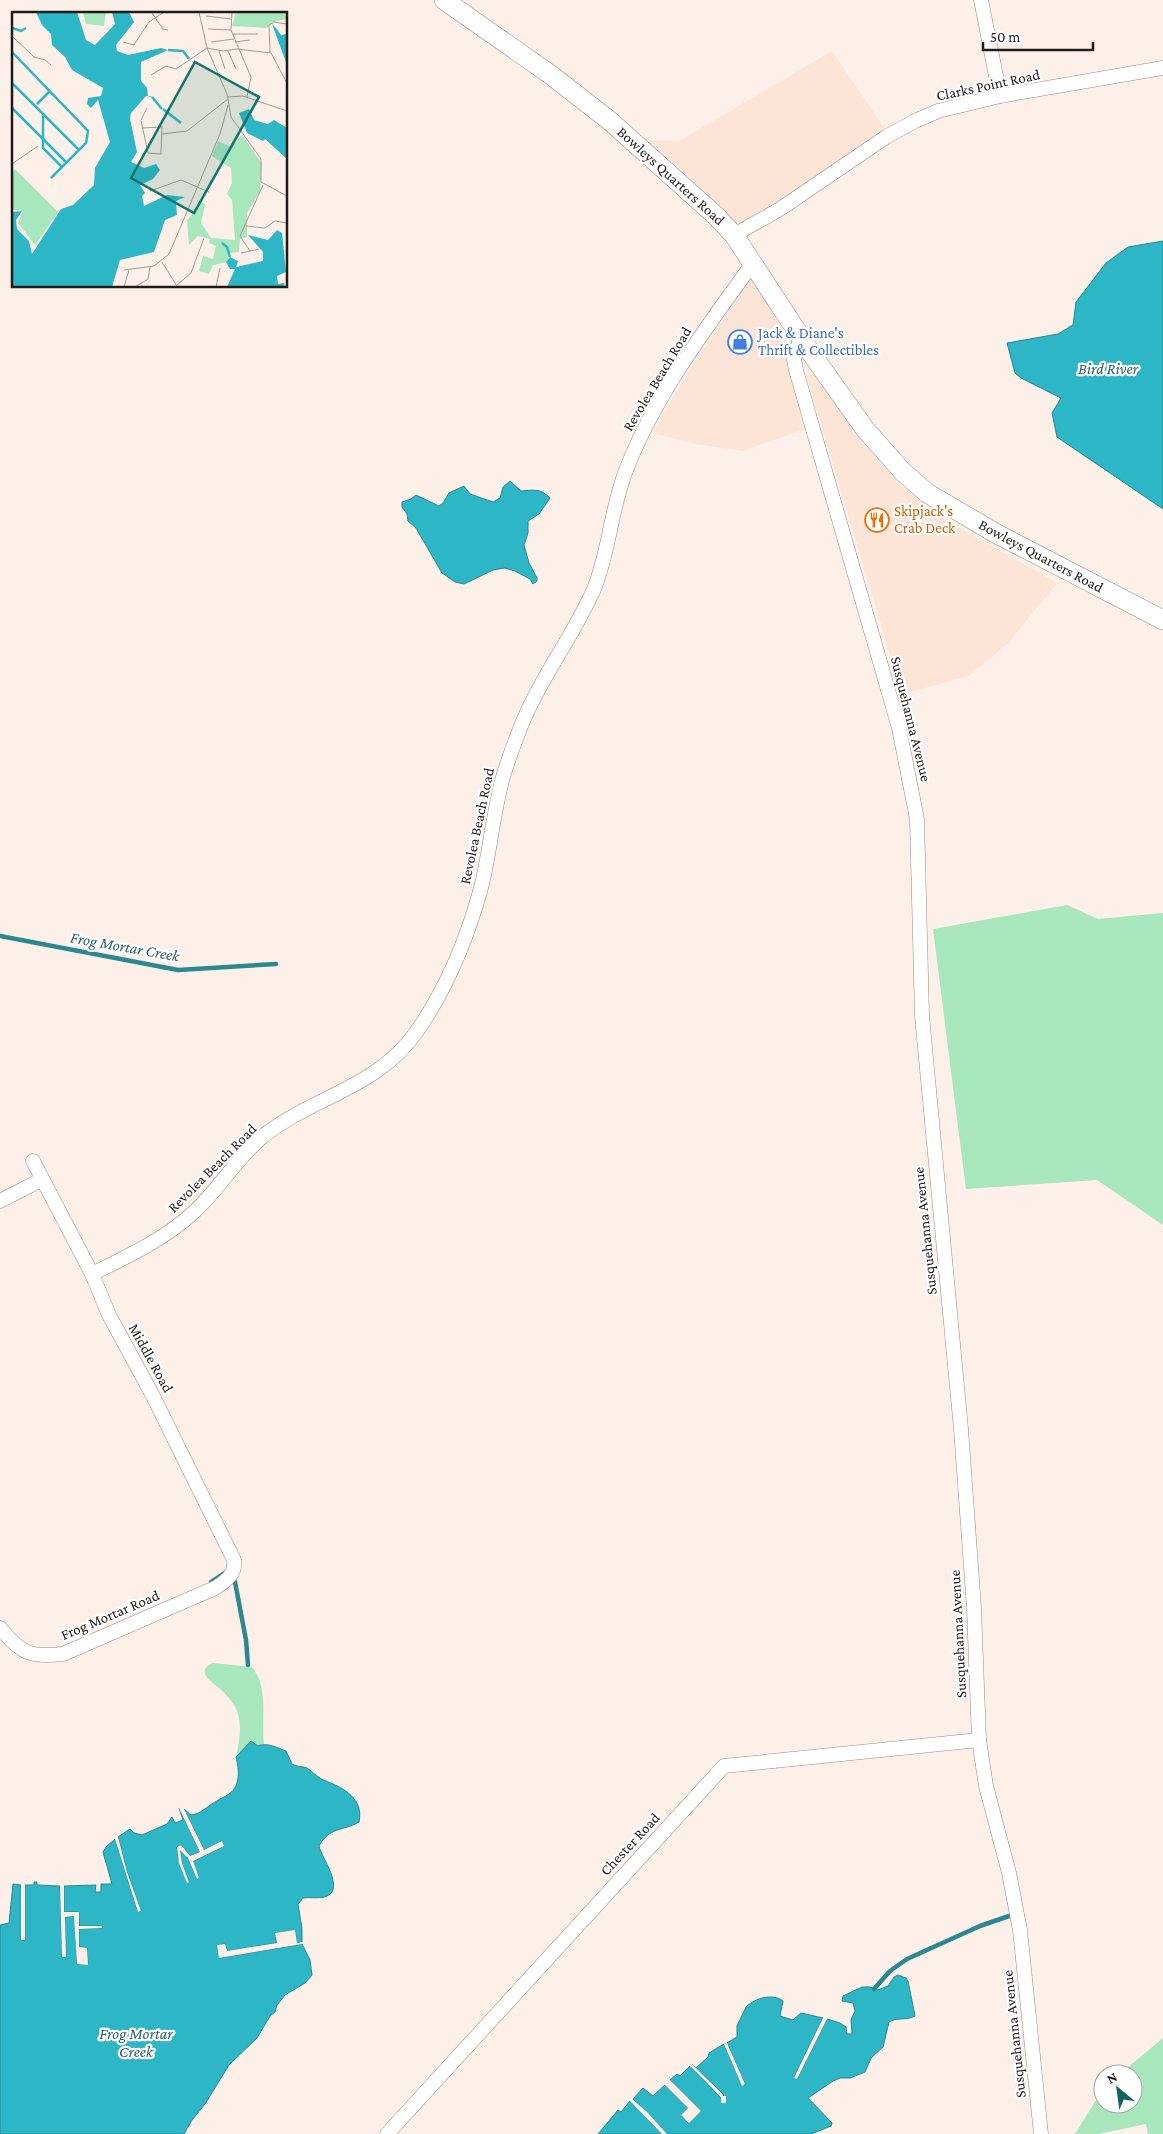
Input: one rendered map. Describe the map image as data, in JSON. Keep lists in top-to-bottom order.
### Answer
{
  "streets": {
    "street": [
      "Clarks Point Road",
      "Bowleys Quarters Road",
      "Revolea Beach Road",
      "Susquehanna Avenue",
      "Middle Road",
      "Frog Mortar Road",
      "Chester Road"
    ]
  },
  "crossings": [
    ["Clarks Point Road", "Bowleys Quarters Road"],
    ["Bowleys Quarters Road", "Revolea Beach Road"],
    ["Bowleys Quarters Road", "Susquehanna Avenue"],
    ["Revolea Beach Road", "Middle Road"],
    ["Susquehanna Avenue", "Chester Road"],
    ["Middle Road", "Frog Mortar Road"]
  ],
  "water": ["Bird River", "Frog Mortar Creek"],
  "places": {
    "shop": ["Jack & Diane's Thrift & Collectibles"],
    "restaurant": ["Skipjack's Crab Deck"]
  },
  "scale_bar": "50 m",
  "north": "top left"
}
